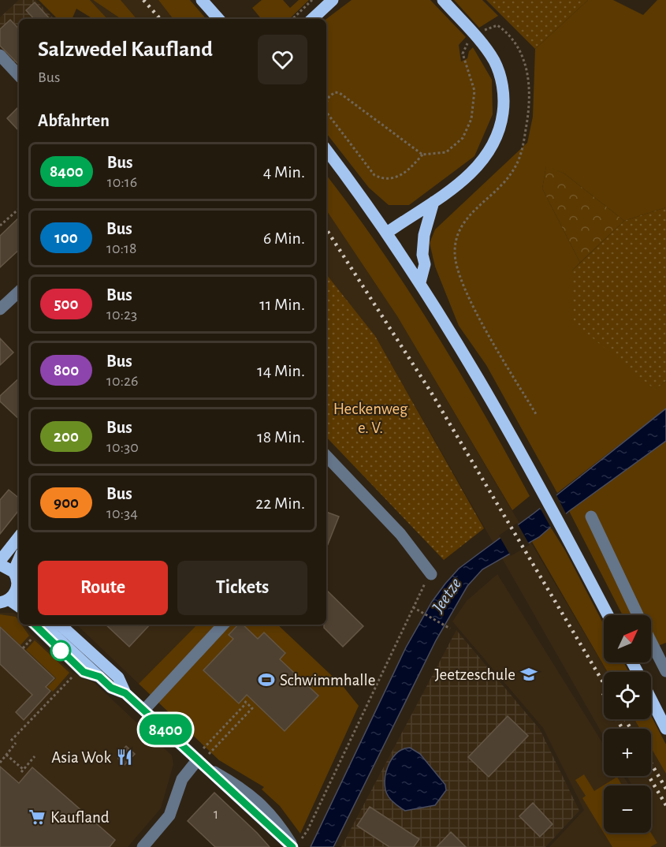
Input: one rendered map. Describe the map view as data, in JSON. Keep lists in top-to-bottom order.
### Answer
{
  "water": ["Jeetze"],
  "parks": ["Heckenweg e. V."],
  "places": {
    "school or university": ["Jeetzeschule"],
    "sports": ["Schwimmhalle"],
    "restaurant": ["Asia Wok"],
    "supermarket": ["Kaufland"]
  },
  "lines": ["bus line 8400"],
  "house_numbers": ["1"],
  "north": "top right",
  "page": {
    "on_map": "8400",
    "heading": [
      ["Salzwedel Kaufland", "Bus"],
      "Abfahrten"
    ],
    "list": [
      {
        "mark": "8400",
        "name": "Bus",
        "note": "10:16",
        "value": "4 Min."
      },
      {
        "mark": "100",
        "name": "Bus",
        "note": "10:18",
        "value": "6 Min."
      },
      {
        "mark": "500",
        "name": "Bus",
        "note": "10:23",
        "value": "11 Min."
      },
      {
        "mark": "800",
        "name": "Bus",
        "note": "10:26",
        "value": "14 Min."
      },
      {
        "mark": "200",
        "name": "Bus",
        "note": "10:30",
        "value": "18 Min."
      },
      {
        "mark": "900",
        "name": "Bus",
        "note": "10:34",
        "value": "22 Min."
      }
    ],
    "buttons": ["Route", "Tickets"],
    "map_buttons": ["+", "−"]
  }
}
